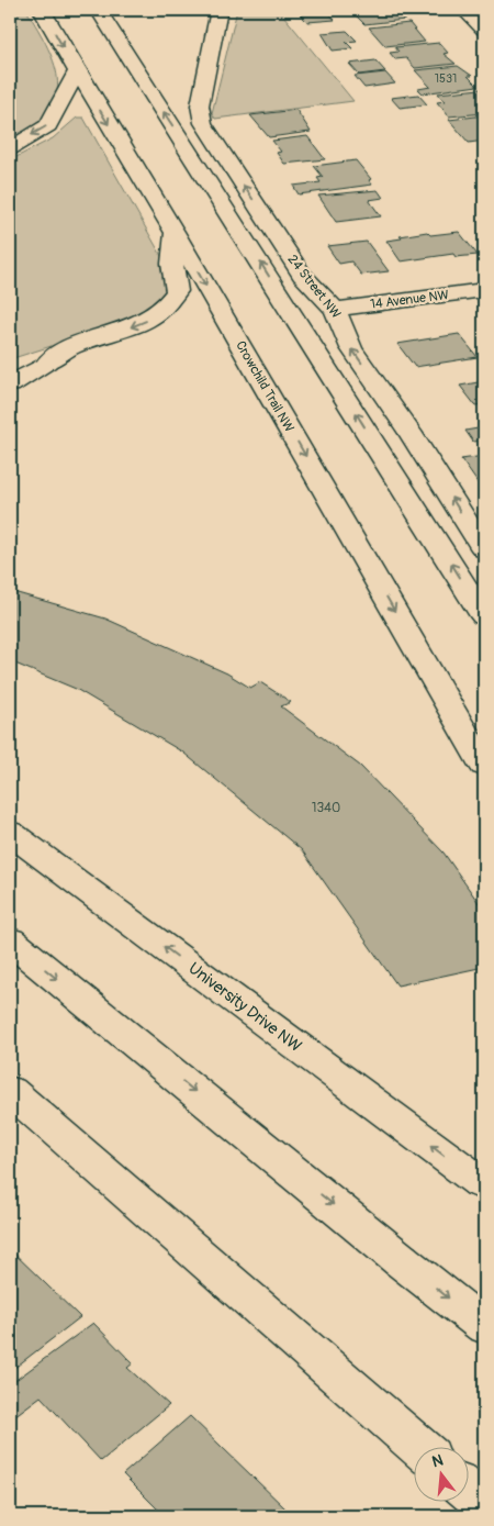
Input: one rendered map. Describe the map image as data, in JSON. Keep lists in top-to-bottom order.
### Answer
{
  "streets": {
    "main road": [
      "24 Street NW",
      "14 Avenue NW",
      "Crowchild Trail NW",
      "University Drive NW"
    ]
  },
  "crossings": [
    ["24 Street NW", "14 Avenue NW"]
  ],
  "house_numbers": ["1531", "1340"],
  "north": "top"
}
